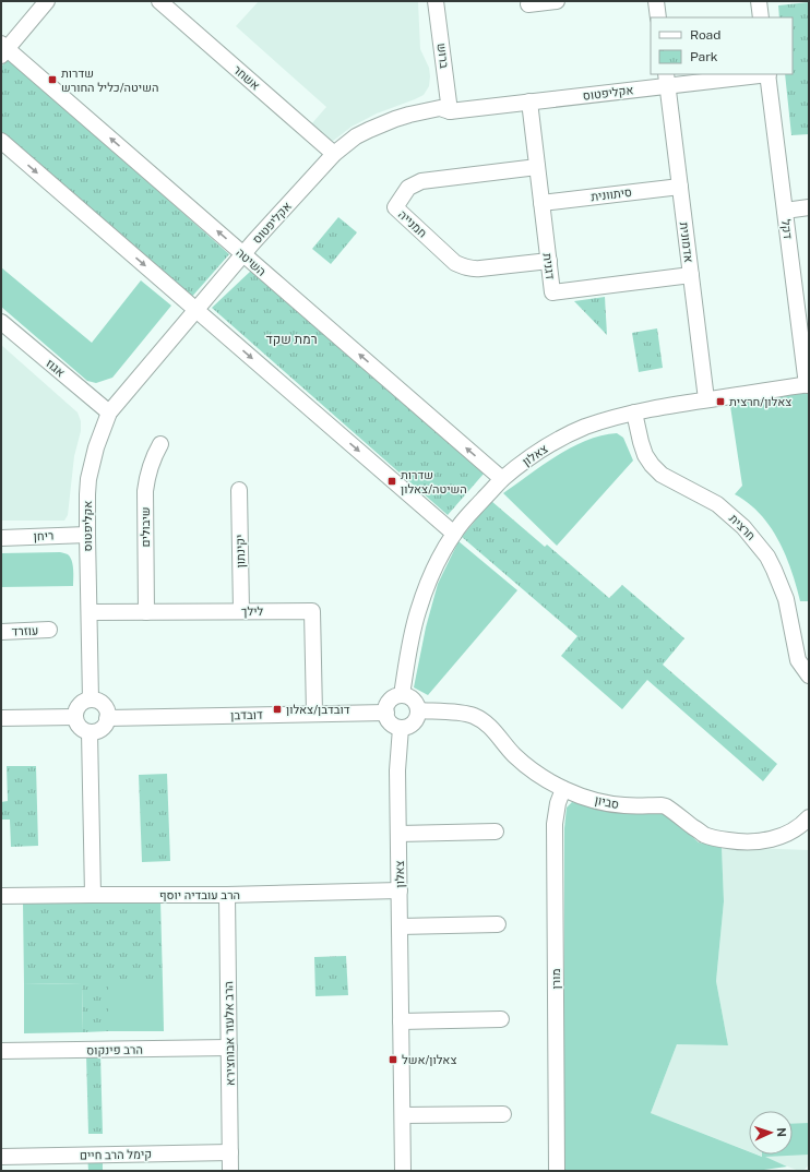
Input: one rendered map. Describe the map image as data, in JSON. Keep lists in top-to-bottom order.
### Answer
{
  "streets": {
    "street": [
      "ברוש",
      "אשחר",
      "אקליפטוס",
      "סיתוונית",
      "חמנייה",
      "דקל",
      "אדמונית",
      "השיטה",
      "דגנית",
      "אגוז",
      "צאלון",
      "שיבולים",
      "חרצית",
      "ריחן",
      "יקינתון",
      "לילך",
      "עוזרד",
      "דובדבן",
      "סביון",
      "הרב עובדיה יוסף",
      "מורן",
      "הרב אלעזר אבוחצירא",
      "הרב פינקוס",
      "קימל הרב חיים"
    ]
  },
  "crossings": [
    ["ברוש", "אקליפטוס"],
    ["אשחר", "אקליפטוס"],
    ["אקליפטוס", "אדמונית"],
    ["אקליפטוס", "השיטה"],
    ["אקליפטוס", "דגנית"],
    ["אקליפטוס", "אגוז"],
    ["אקליפטוס", "ריחן"],
    ["אקליפטוס", "לילך"],
    ["אקליפטוס", "דובדבן"],
    ["סיתוונית", "אדמונית"],
    ["סיתוונית", "דגנית"],
    ["חמנייה", "דגנית"],
    ["דקל", "צאלון"],
    ["אדמונית", "דגנית"],
    ["אדמונית", "צאלון"],
    ["השיטה", "צאלון"],
    ["צאלון", "חרצית"],
    ["צאלון", "דובדבן"],
    ["צאלון", "סביון"],
    ["צאלון", "הרב עובדיה יוסף"],
    ["שיבולים", "לילך"],
    ["יקינתון", "לילך"],
    ["לילך", "דובדבן"],
    ["דובדבן", "סביון"],
    ["סביון", "מורן"],
    ["הרב עובדיה יוסף", "הרב אלעזר אבוחצירא"],
    ["הרב אלעזר אבוחצירא", "הרב פינקוס"],
    ["הרב אלעזר אבוחצירא", "קימל הרב חיים"]
  ],
  "districts": ["רמת שקד"],
  "places": {
    "transit": [
      "שדרות השיטה/כליל החורש",
      "צאלון/חרצית",
      "שדרות השיטה/צאלון",
      "דובדבן/צאלון",
      "צאלון/אשל"
    ]
  },
  "legend": ["Road", "Park"],
  "north": "right"
}
